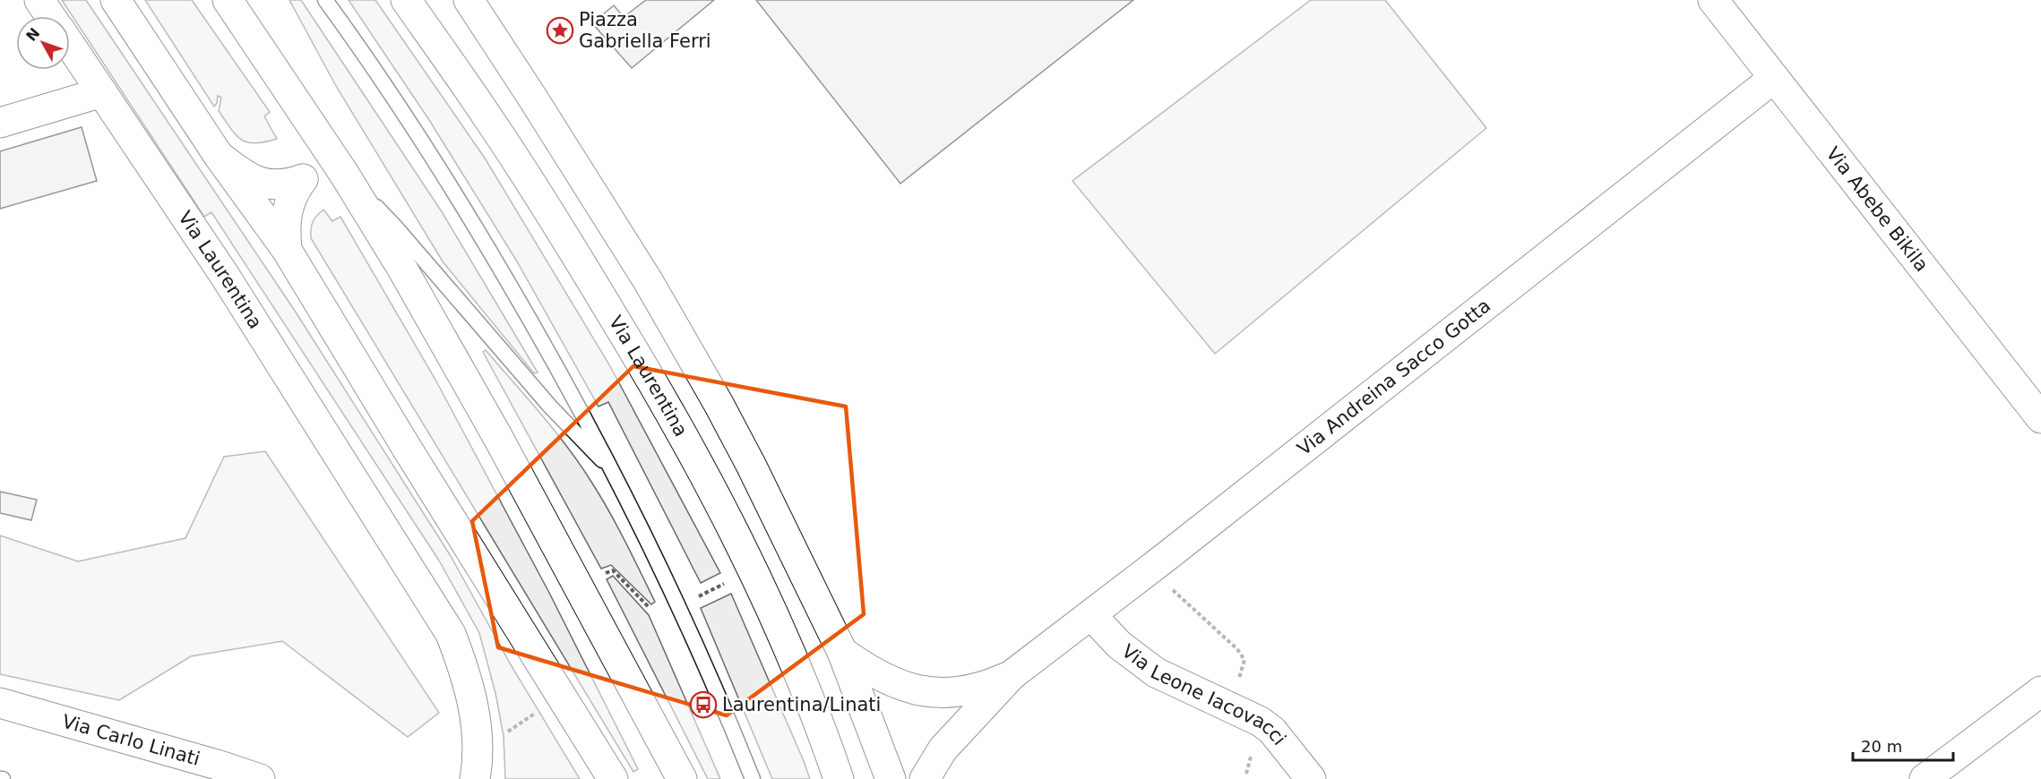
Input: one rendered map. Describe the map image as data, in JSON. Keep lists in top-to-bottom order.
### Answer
{
  "streets": {
    "street": [
      "Via Abebe Bikila",
      "Via Laurentina",
      "Via Andreina Sacco Gotta",
      "Via Leone Iacovacci",
      "Via Carlo Linati"
    ]
  },
  "crossings": [
    ["Via Abebe Bikila", "Via Andreina Sacco Gotta"],
    ["Via Andreina Sacco Gotta", "Via Leone Iacovacci"]
  ],
  "places": {
    "place": ["Piazza Gabriella Ferri"],
    "bus stop": ["Laurentina/Linati"]
  },
  "scale_bar": "20 m",
  "north": "top left"
}
